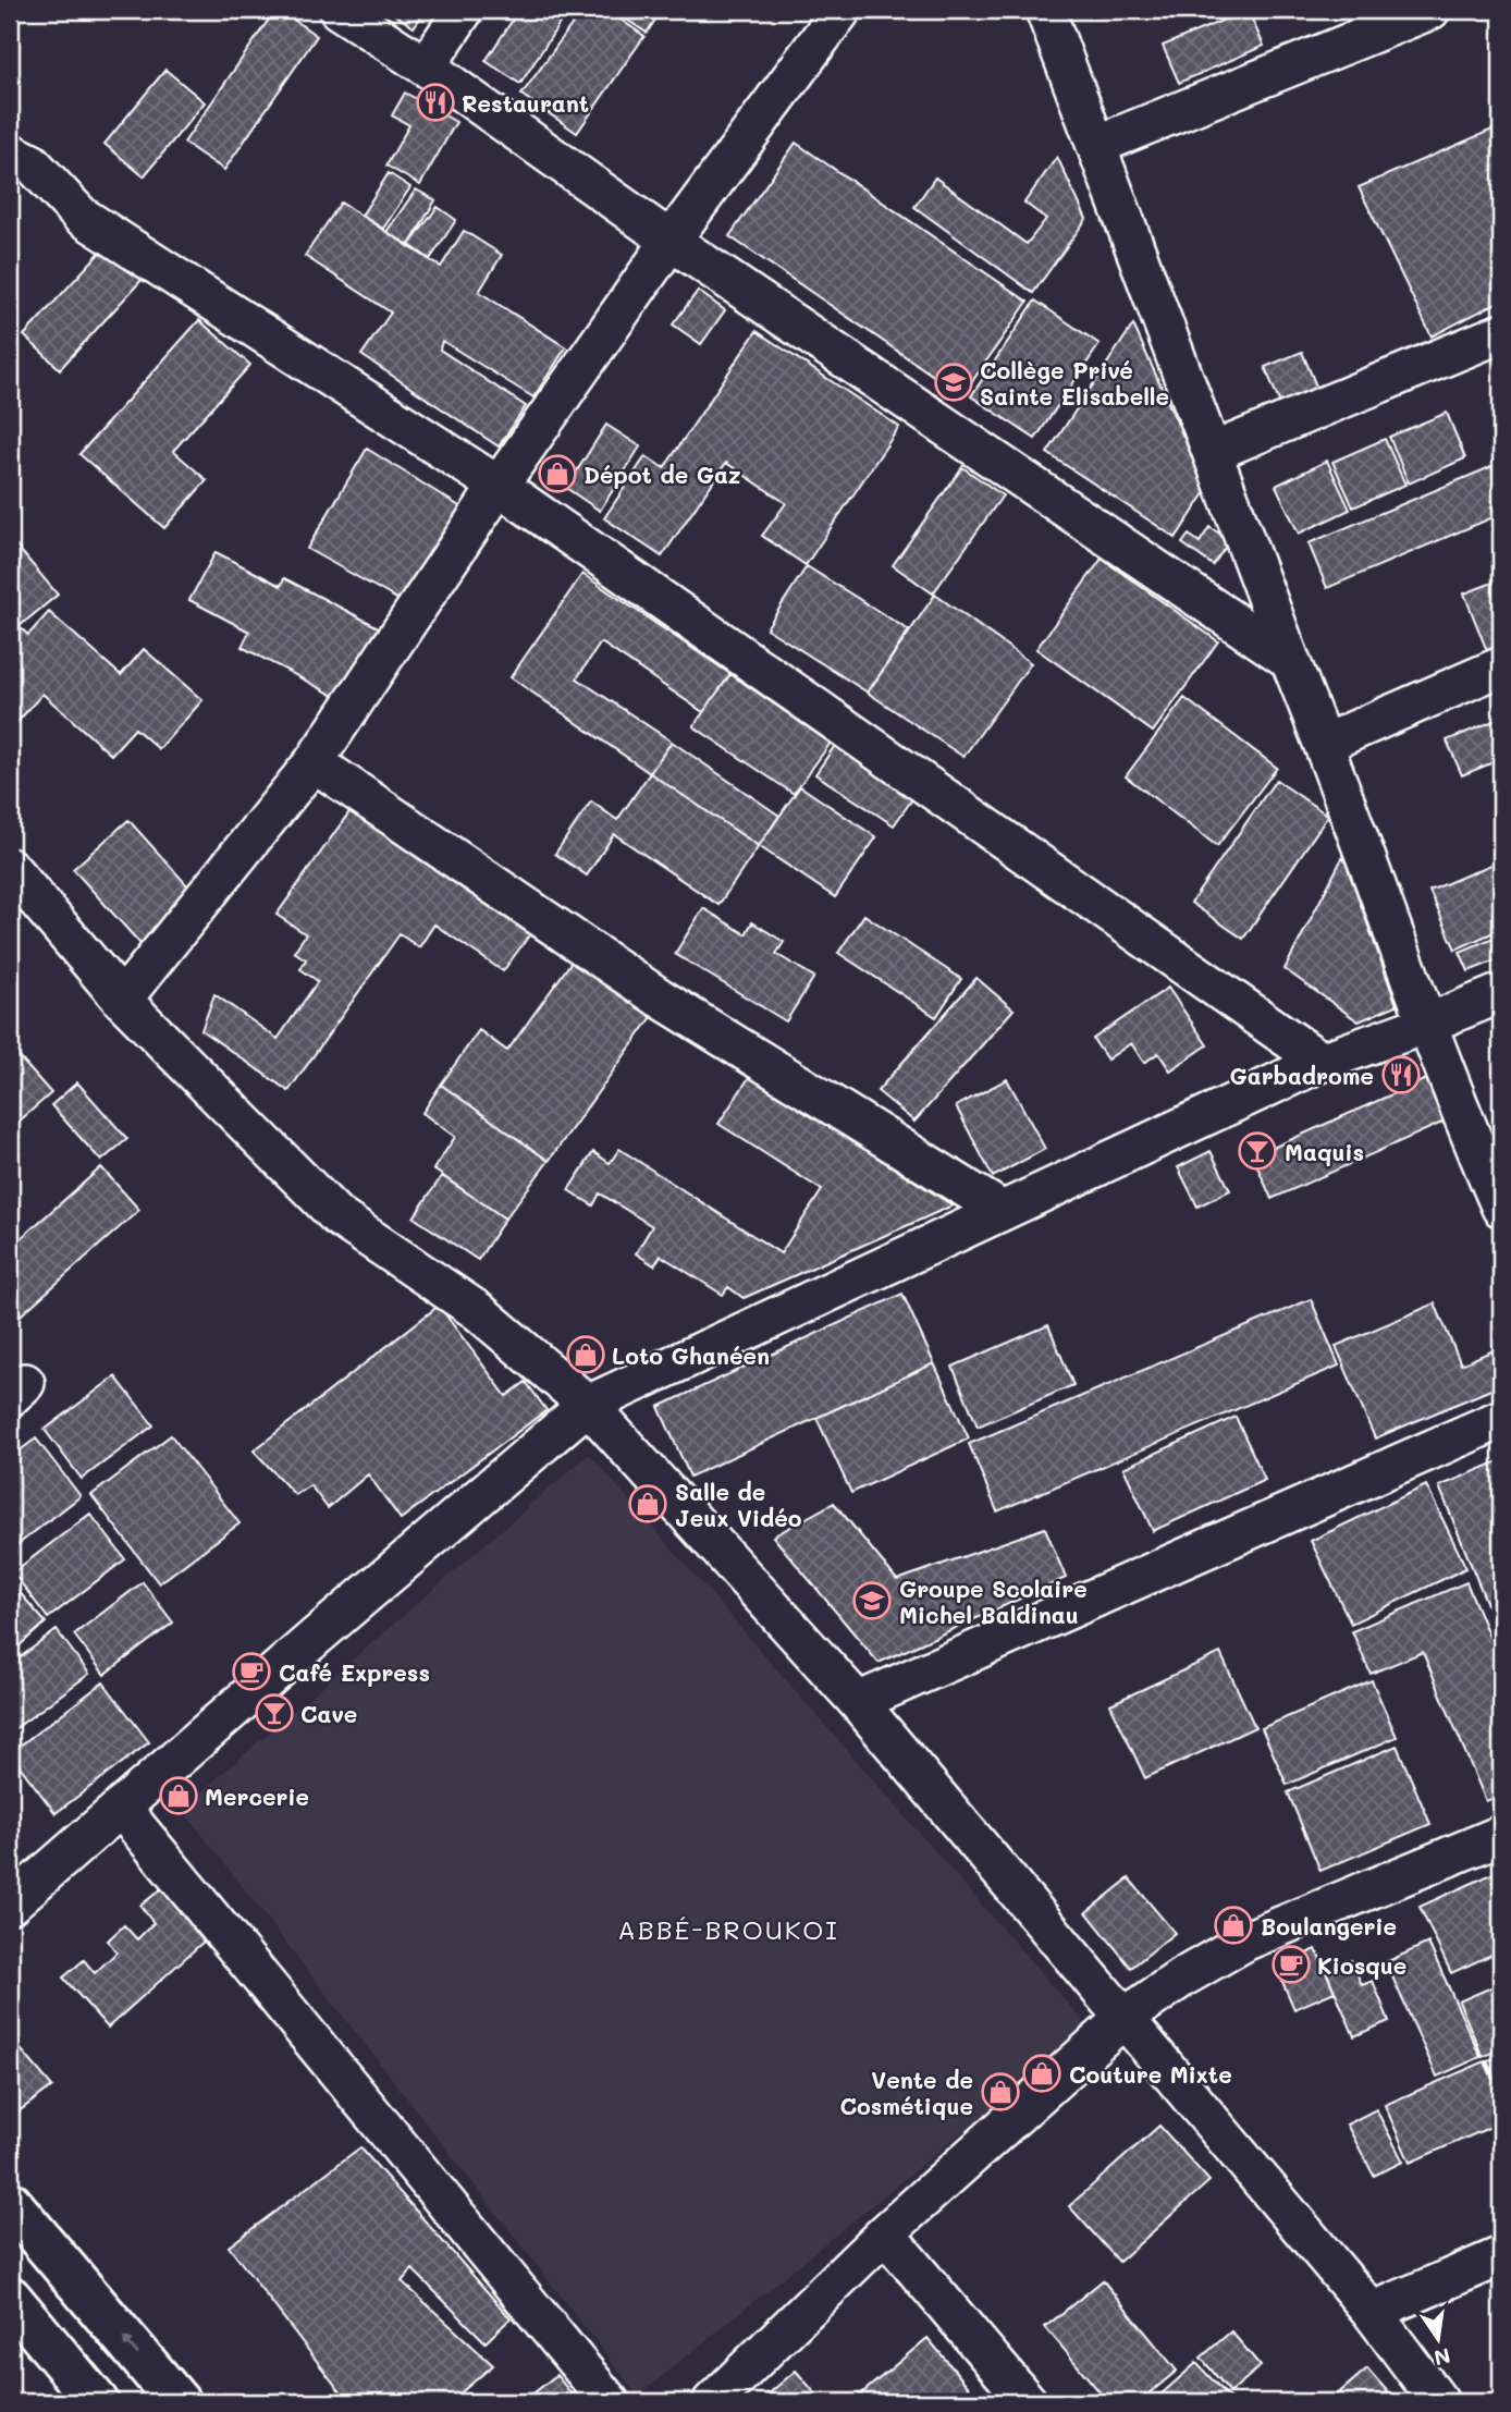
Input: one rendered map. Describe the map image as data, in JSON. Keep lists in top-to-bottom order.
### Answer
{
  "districts": ["ABBÉ-BROUKOI"],
  "places": {
    "restaurant": ["Restaurant", "Garbadrome"],
    "school or university": ["Collège Privé Sainte Elisabelle", "Groupe Scolaire Michel Baldinau"],
    "shop": [
      "Dépot de Gaz",
      "Loto Ghanéen",
      "Salle de Jeux Vidéo",
      "Mercerie",
      "Boulangerie",
      "Couture Mixte",
      "Vente de Cosmétique"
    ],
    "bar": ["Maquis", "Cave"],
    "cafe": ["Café Express", "Kiosque"]
  },
  "north": "bottom"
}
